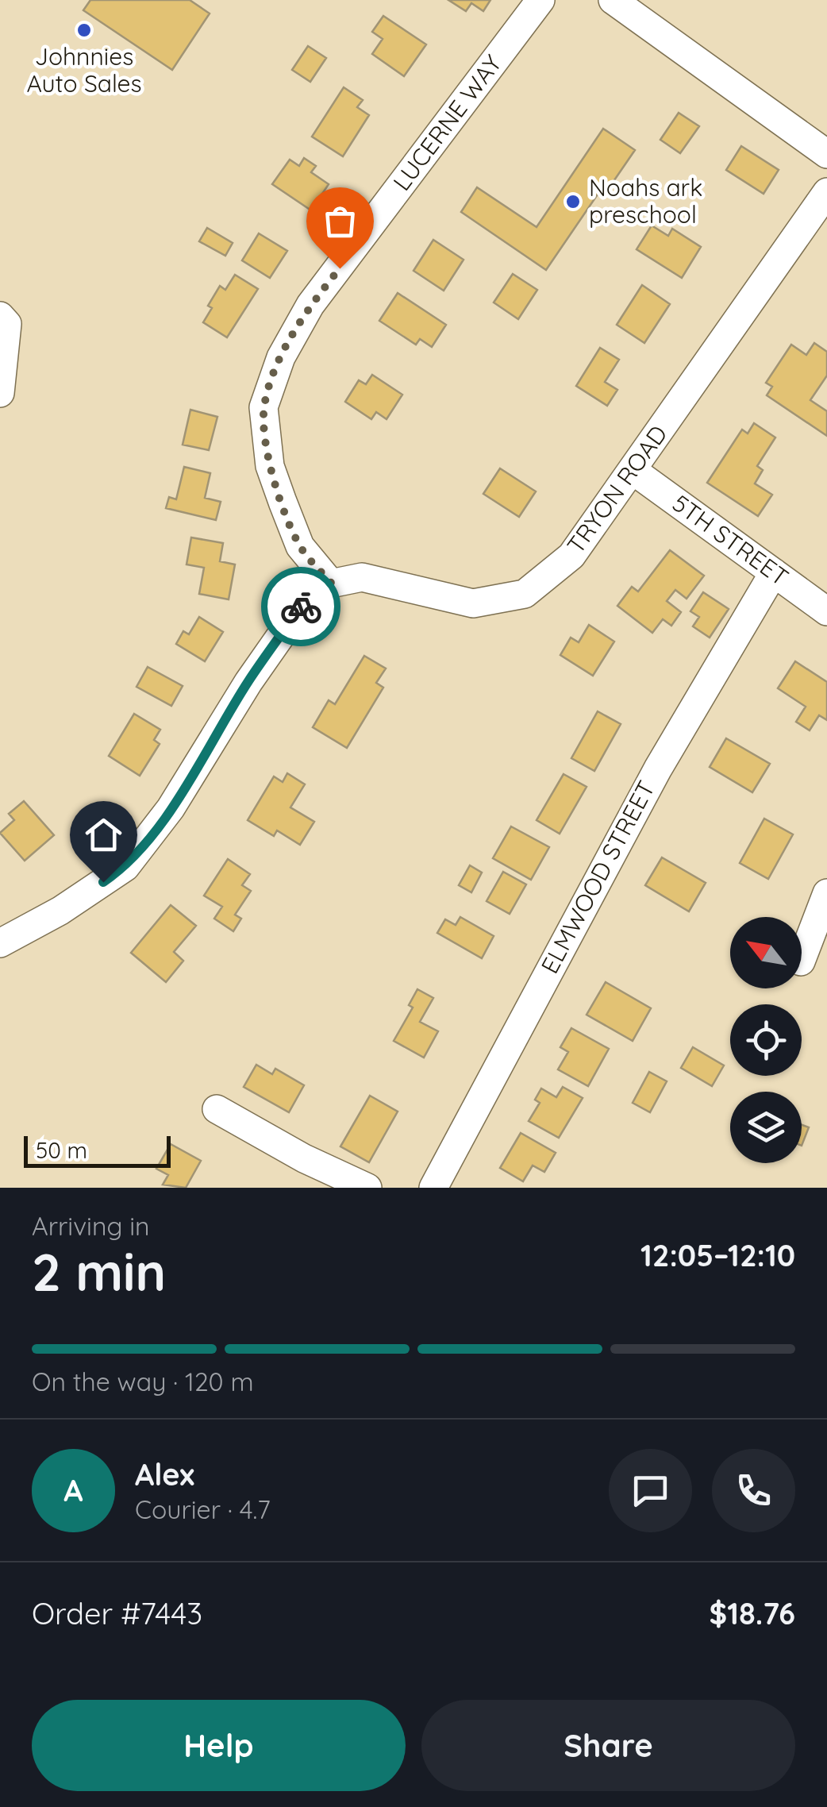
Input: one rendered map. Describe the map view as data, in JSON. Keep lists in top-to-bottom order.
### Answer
{
  "streets": {
    "street": [
      "LUCERNE WAY",
      "TRYON ROAD",
      "5TH STREET",
      "ELMWOOD STREET"
    ]
  },
  "crossings": [
    ["LUCERNE WAY", "TRYON ROAD"],
    ["TRYON ROAD", "5TH STREET"],
    ["5TH STREET", "ELMWOOD STREET"]
  ],
  "places": ["Johnnies Auto Sales", "Noahs ark preschool"],
  "scale_bar": "50 m",
  "north": "top left",
  "page": {
    "scale": "50 m",
    "heading": ["2 min", "Arriving in", "12:05–12:10"],
    "panel": [
      "Alex",
      "Courier · 4.7",
      "Order #7443",
      "$18.76"
    ],
    "bar": "On the way · 120 m",
    "round": "A",
    "buttons": ["Help", "Share"]
  }
}
